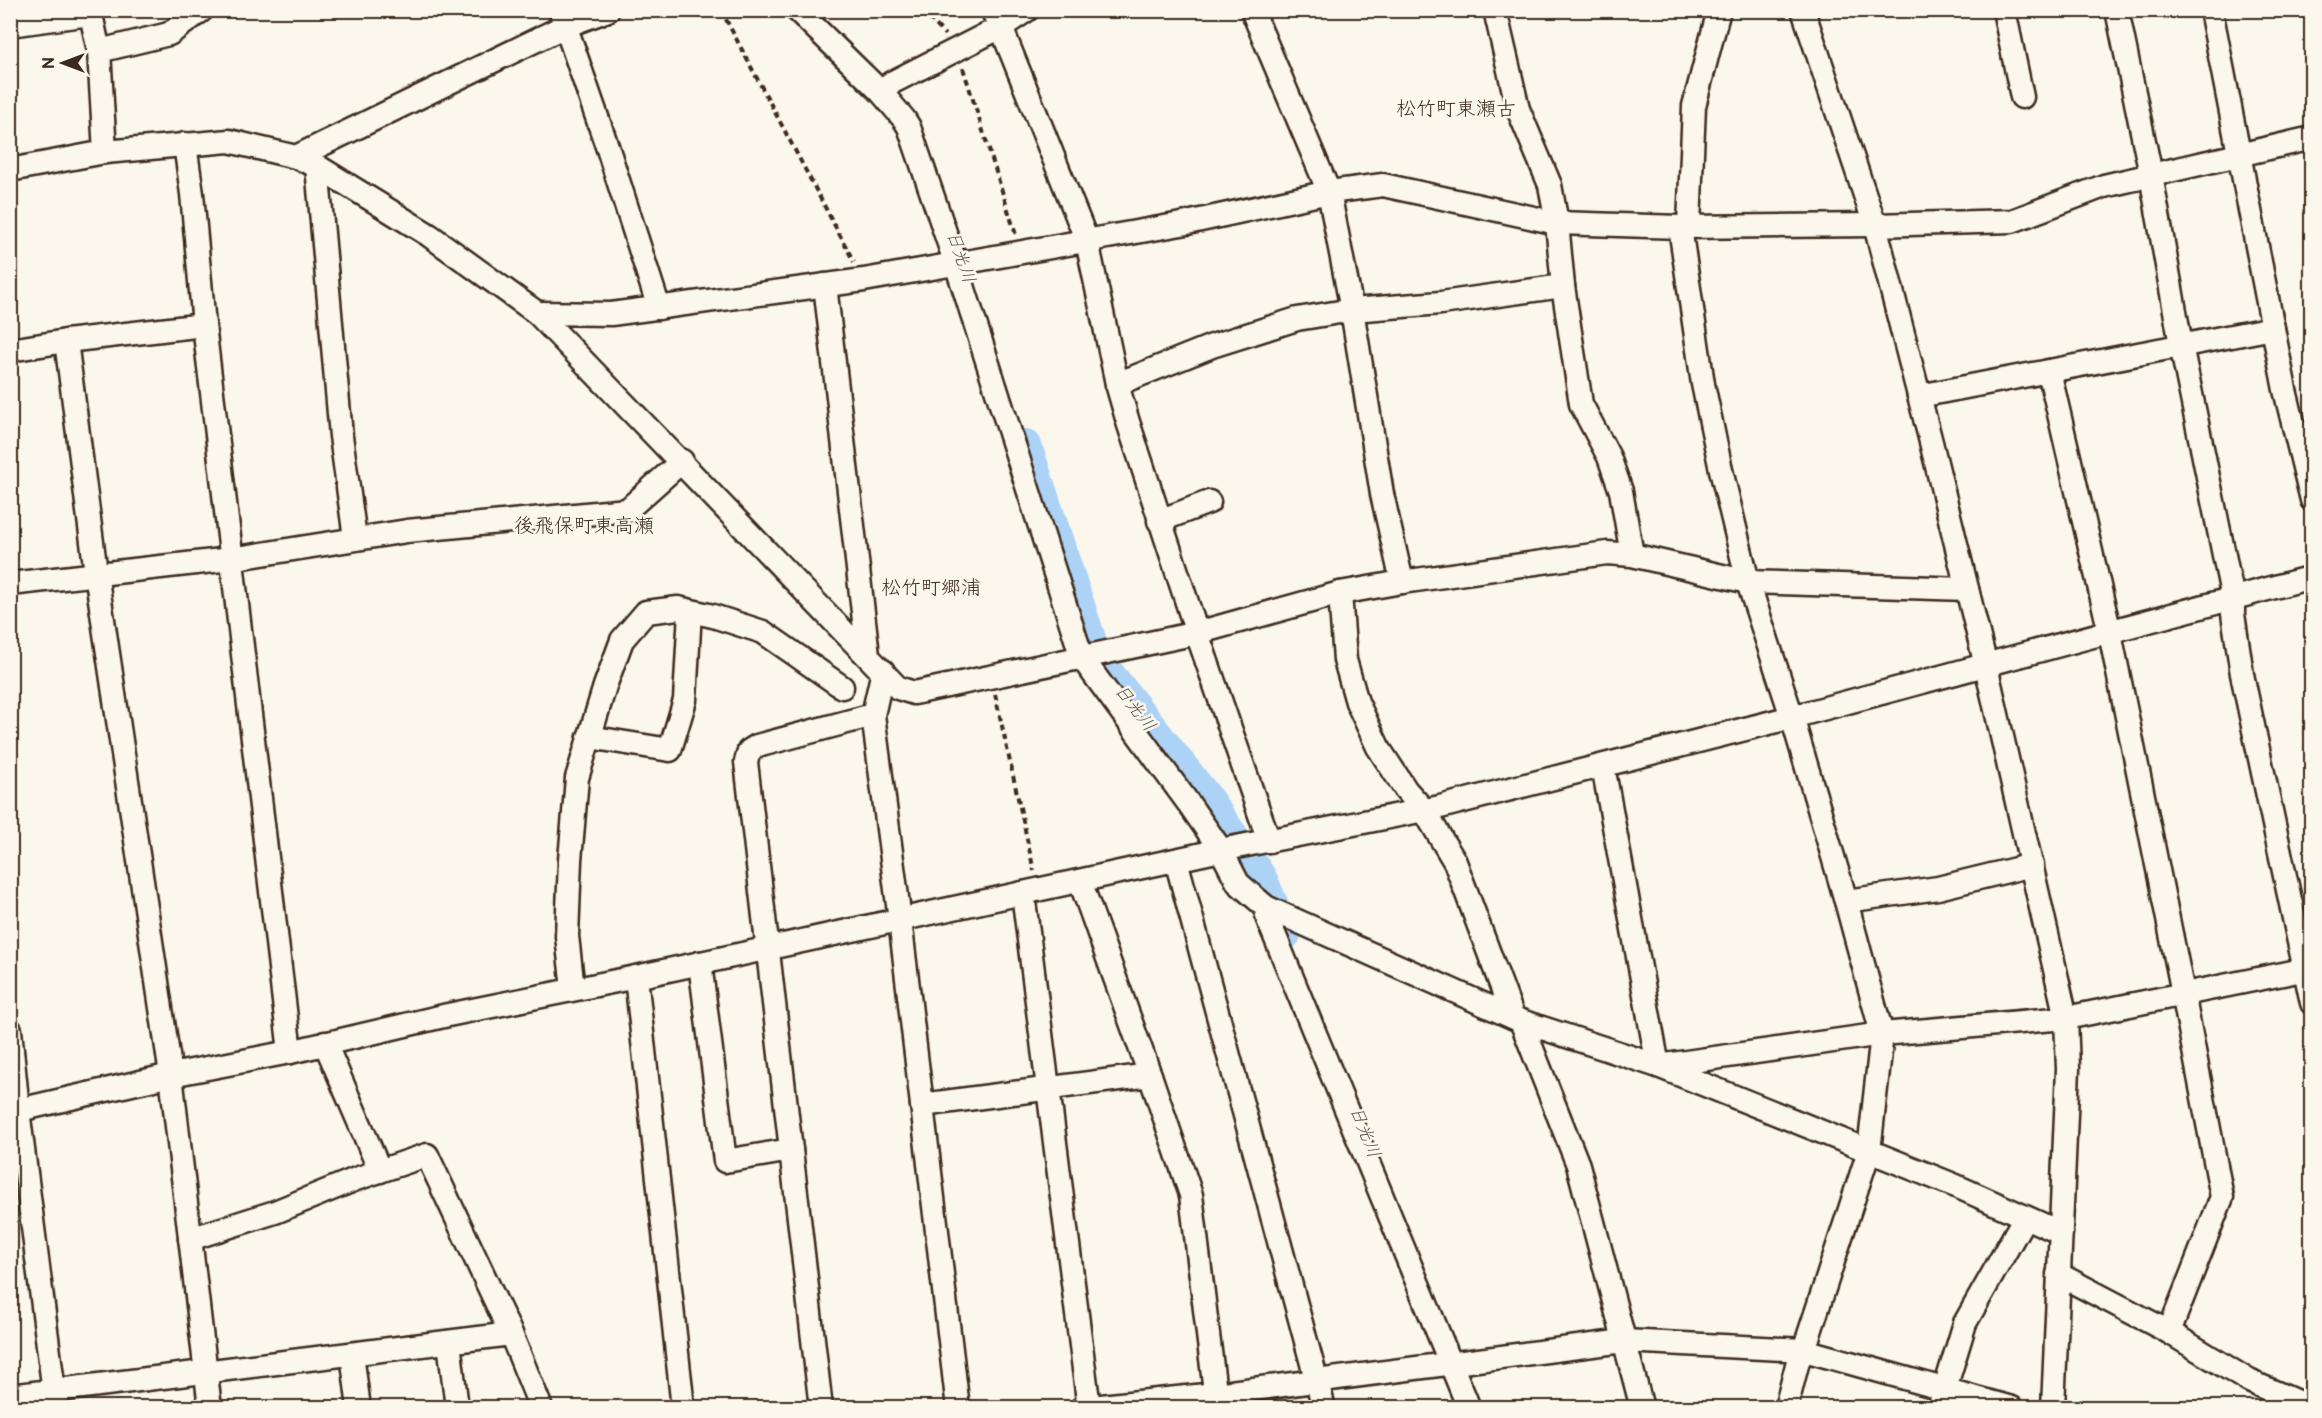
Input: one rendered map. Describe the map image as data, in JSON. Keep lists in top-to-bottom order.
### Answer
{
  "districts": ["松竹町東瀬古", "後飛保町東高瀬", "松竹町郷浦"],
  "water": ["日光川"],
  "north": "left"
}
